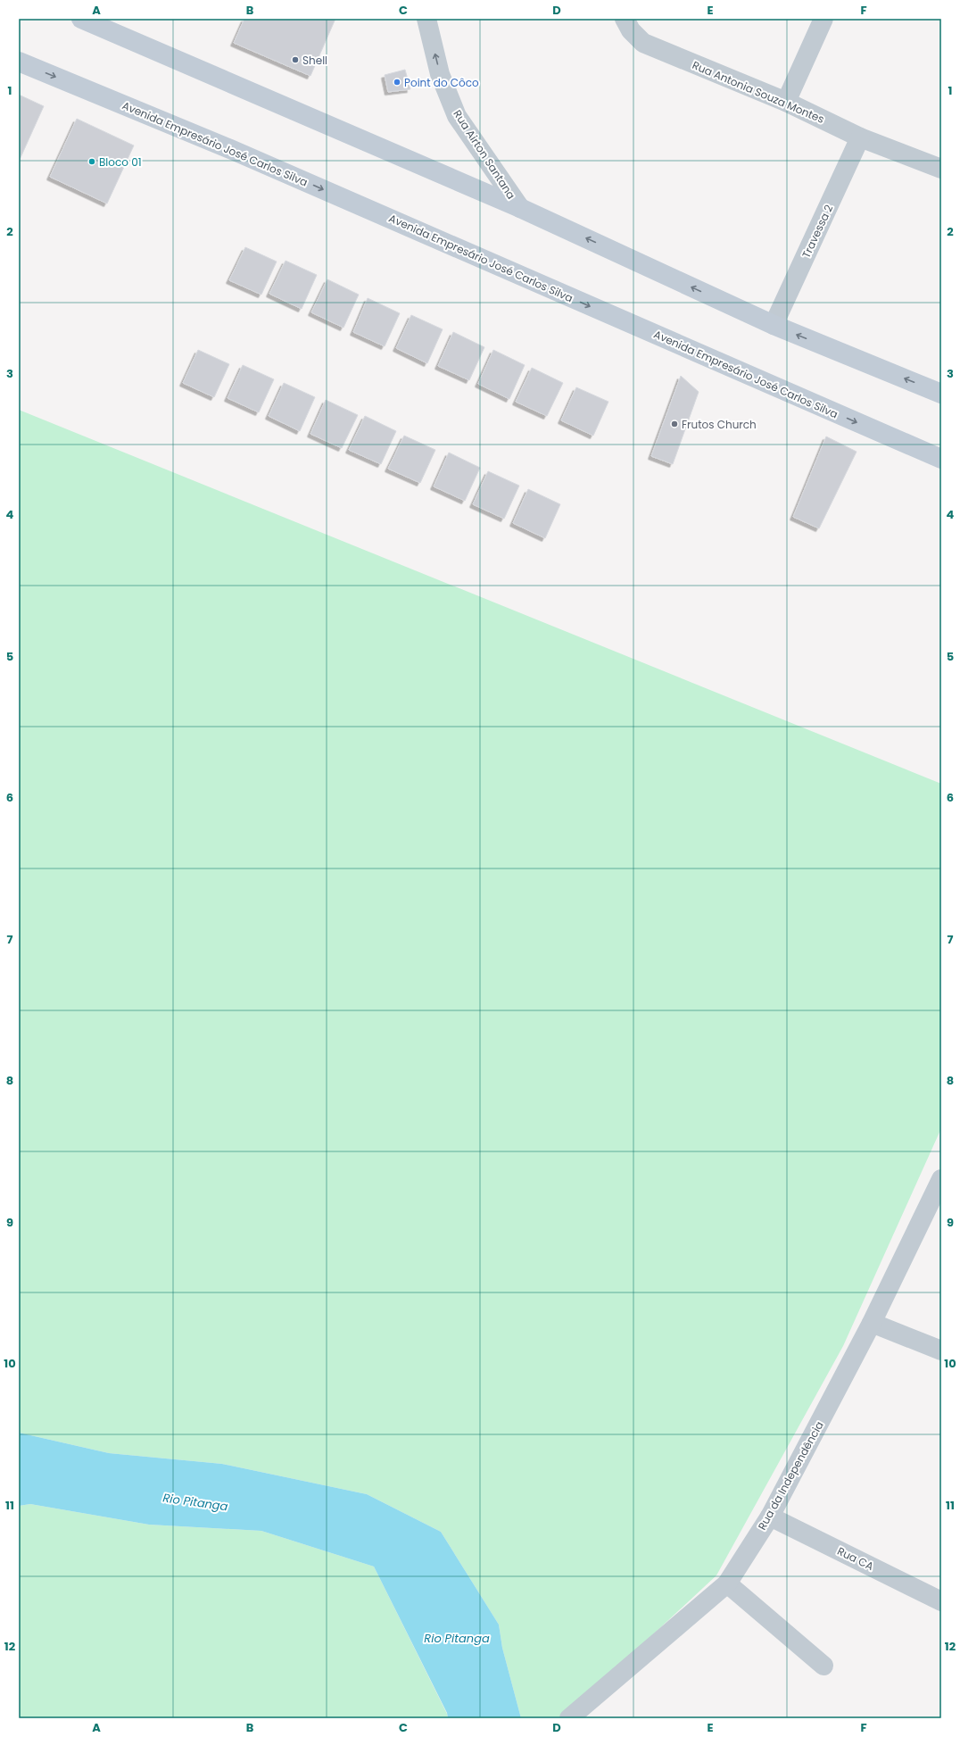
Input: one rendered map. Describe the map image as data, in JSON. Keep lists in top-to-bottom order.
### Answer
{
  "streets": {
    "main road": ["Avenida Empresário José Carlos Silva"],
    "street": [
      "Rua Antonia Souza Montes",
      "Rua Airton Santana",
      "Travessa 2",
      "Rua da Independência",
      "Rua CA"
    ]
  },
  "crossings": [
    ["Rua Antonia Souza Montes", "Travessa 2"],
    ["Rua da Independência", "Rua CA"]
  ],
  "one_way": ["Rua Airton Santana"],
  "water": ["Rio Pitanga"],
  "places": [
    "Shell",
    "Point do Côco",
    "Bloco 01",
    "Frutos Church"
  ],
  "grid": {
    "columns": [
      "A",
      "B",
      "C",
      "D",
      "E",
      "F"
    ],
    "rows": [
      "1",
      "2",
      "3",
      "4",
      "5",
      "6",
      "7",
      "8",
      "9",
      "10",
      "11",
      "12"
    ]
  }
}
